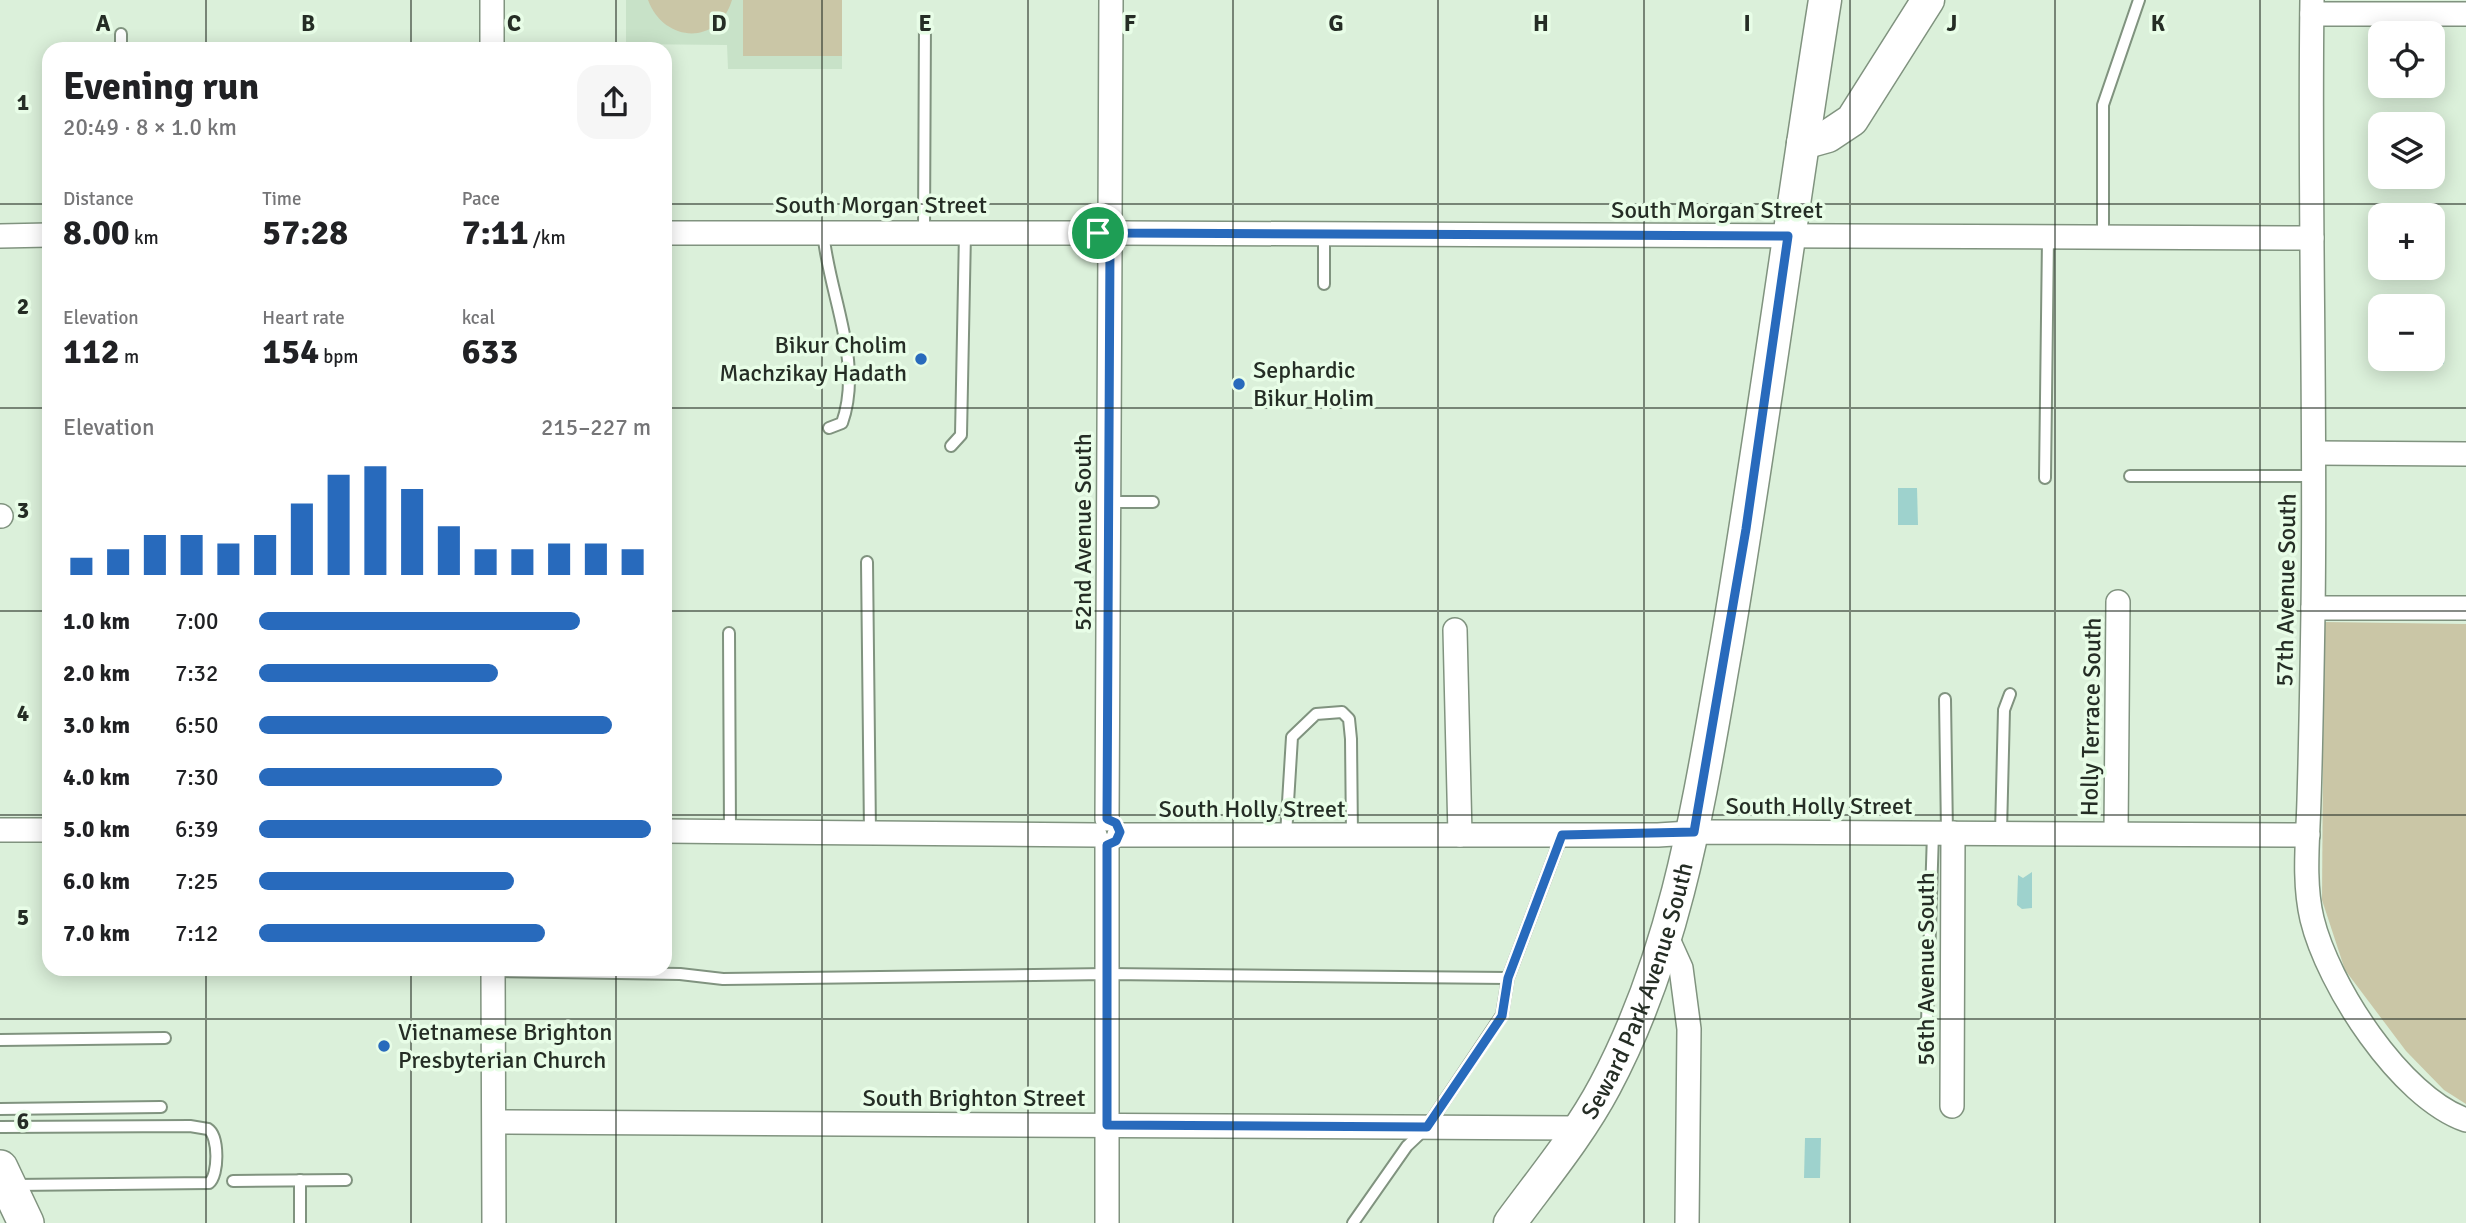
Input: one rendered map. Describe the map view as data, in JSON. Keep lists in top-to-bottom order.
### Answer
{
  "streets": {
    "main road": ["Seward Park Avenue South"],
    "street": [
      "South Morgan Street",
      "52nd Avenue South",
      "57th Avenue South",
      "Holly Terrace South",
      "South Holly Street",
      "56th Avenue South",
      "South Brighton Street"
    ]
  },
  "crossings": [
    ["South Morgan Street", "52nd Avenue South"],
    ["South Morgan Street", "57th Avenue South"],
    ["South Morgan Street", "Seward Park Avenue South"],
    ["52nd Avenue South", "South Holly Street"],
    ["52nd Avenue South", "South Brighton Street"],
    ["57th Avenue South", "South Holly Street"],
    ["Holly Terrace South", "South Holly Street"],
    ["South Holly Street", "56th Avenue South"],
    ["South Holly Street", "Seward Park Avenue South"],
    ["Seward Park Avenue South", "South Brighton Street"]
  ],
  "places": ["Bikur Cholim Machzikay Hadath", "Sephardic Bikur Holim", "Vietnamese Brighton Presbyterian Church"],
  "page": {
    "map_buttons": ["+", "−"],
    "heading": ["Evening run", "20:49 · 8 × 1.0 km"],
    "stats": [
      ["Distance", "8.00 km"],
      ["Time", "57:28"],
      ["Pace", "7:11 /km"],
      ["Elevation", "112 m"],
      ["Heart rate", "154 bpm"],
      ["kcal", "633"]
    ],
    "chart": ["Elevation", "215–227 m"],
    "list": [
      {
        "name": "1.0 km",
        "note": "7:00"
      },
      {
        "name": "2.0 km",
        "note": "7:32"
      },
      {
        "name": "3.0 km",
        "note": "6:50"
      },
      {
        "name": "4.0 km",
        "note": "7:30"
      },
      {
        "name": "5.0 km",
        "note": "6:39"
      },
      {
        "name": "6.0 km",
        "note": "7:25"
      },
      {
        "name": "7.0 km",
        "note": "7:12"
      }
    ]
  },
  "grid": {
    "columns": [
      "A",
      "B",
      "C",
      "D",
      "E",
      "F",
      "G",
      "H",
      "I",
      "J",
      "K"
    ],
    "rows": [
      "1",
      "2",
      "3",
      "4",
      "5",
      "6"
    ]
  }
}
